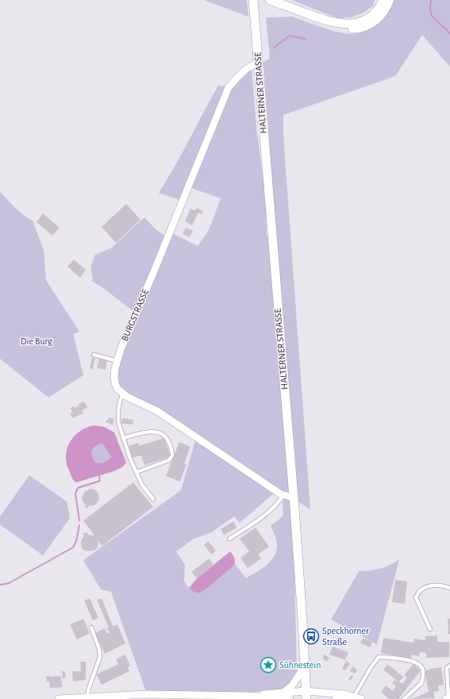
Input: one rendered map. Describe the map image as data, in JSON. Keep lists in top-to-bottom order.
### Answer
{
  "streets": {
    "main road": ["HALTERNER STRASSE"],
    "street": ["BURGSTRASSE"]
  },
  "crossings": [
    ["HALTERNER STRASSE", "BURGSTRASSE"]
  ],
  "parks": ["Die Burg"],
  "places": {
    "bus stop": ["Speckhorner Straße"],
    "place": ["Sühnestein"]
  }
}
